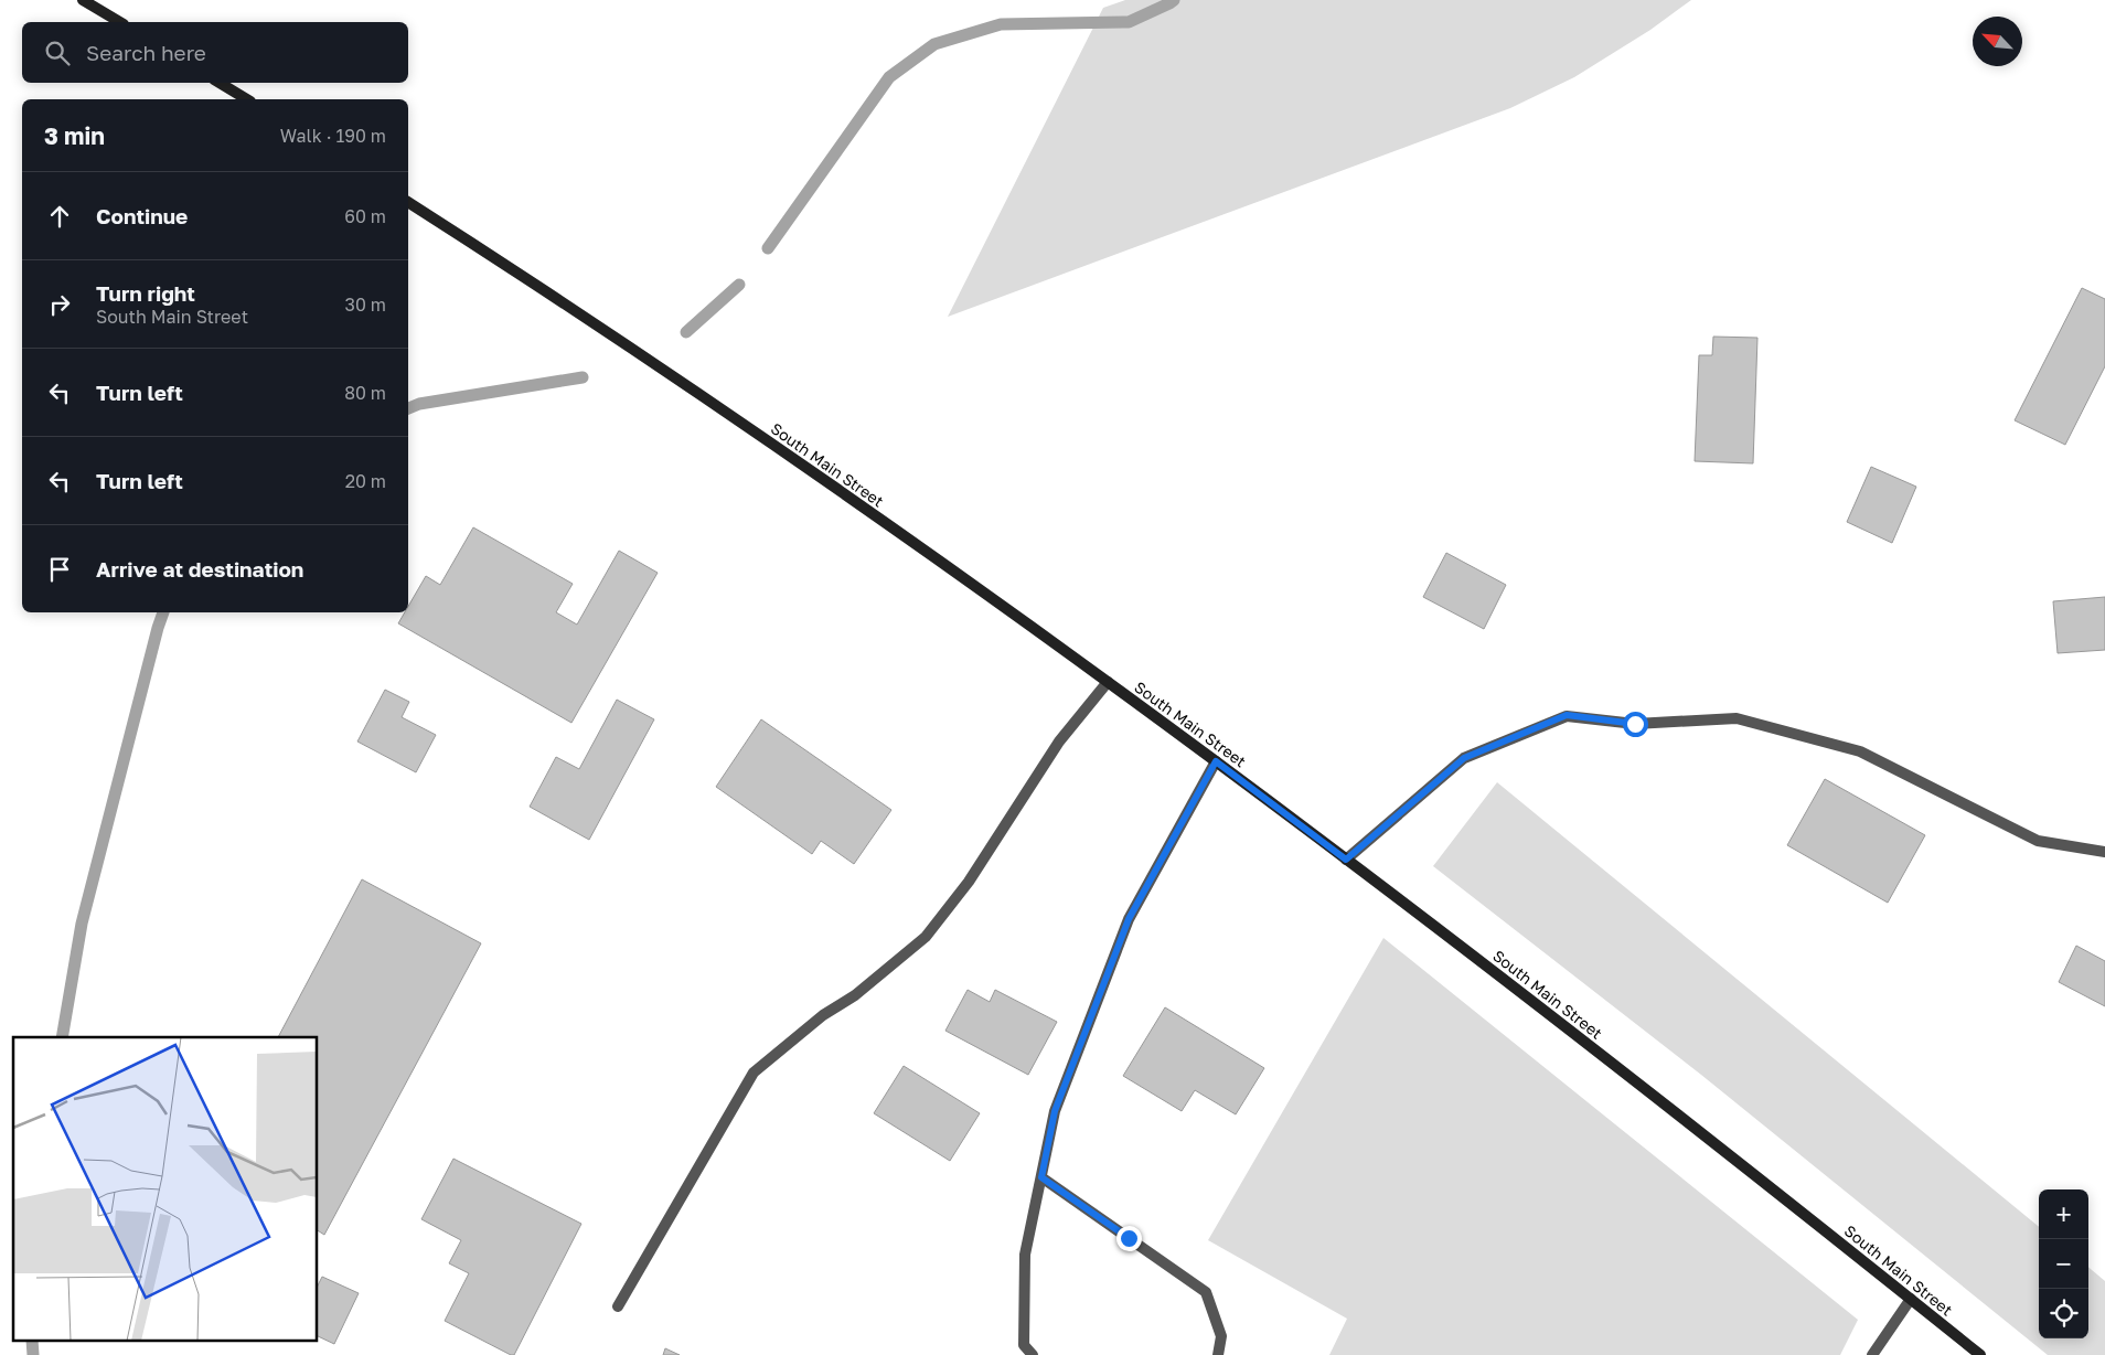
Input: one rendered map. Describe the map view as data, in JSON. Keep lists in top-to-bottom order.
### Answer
{
  "streets": {
    "main road": ["South Main Street"]
  },
  "north": "top left",
  "page": {
    "search": "Search here",
    "heading": ["3 min", "Walk · 190 m"],
    "list": [
      ["Continue", "60 m"],
      ["Turn right", "South Main Street", "30 m"],
      ["Turn left", "80 m"],
      ["Turn left", "20 m"],
      "Arrive at destination"
    ],
    "map_buttons": ["+", "−"]
  }
}
